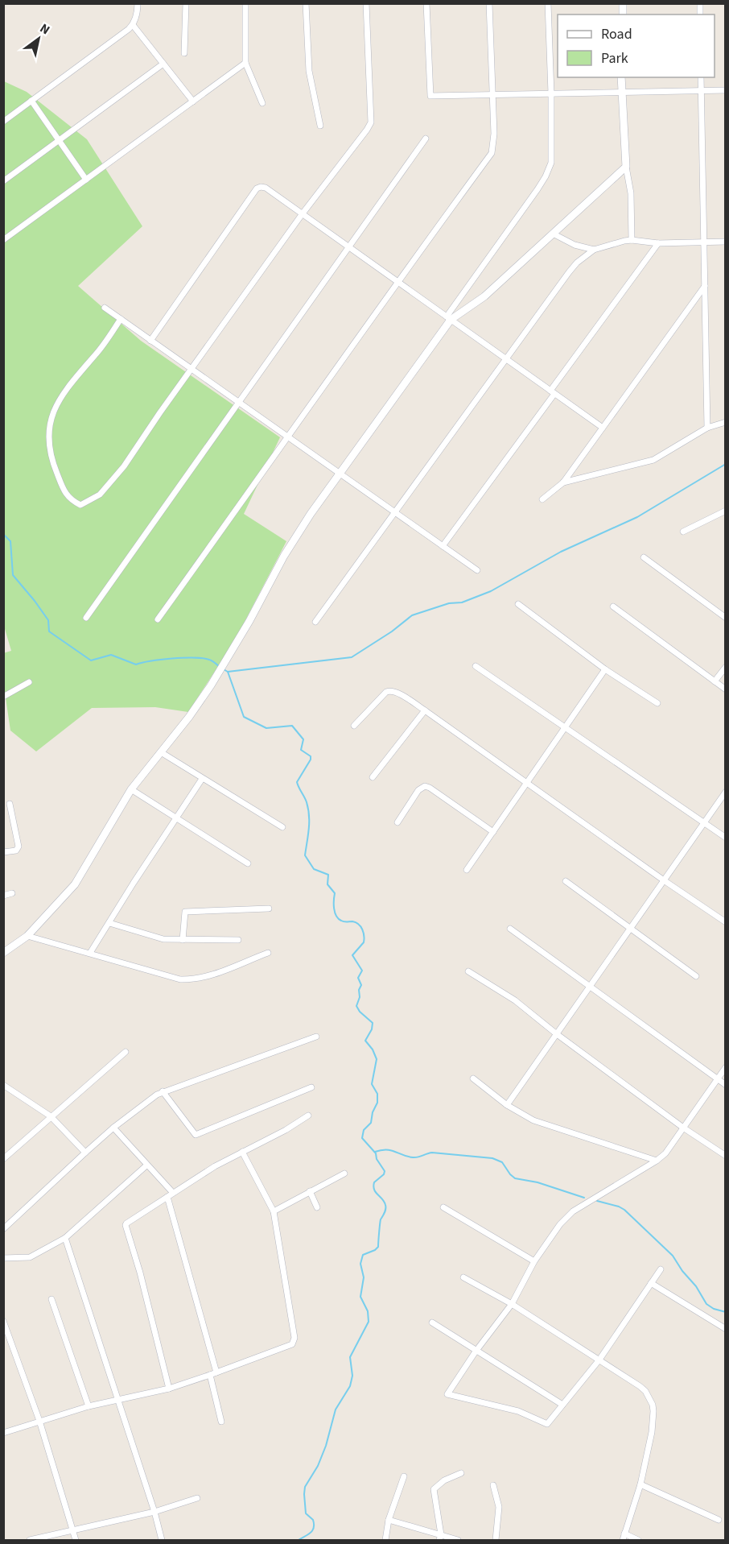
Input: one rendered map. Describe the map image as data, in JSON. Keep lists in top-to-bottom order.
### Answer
{
  "legend": ["Road", "Park"],
  "north": "top right"
}
